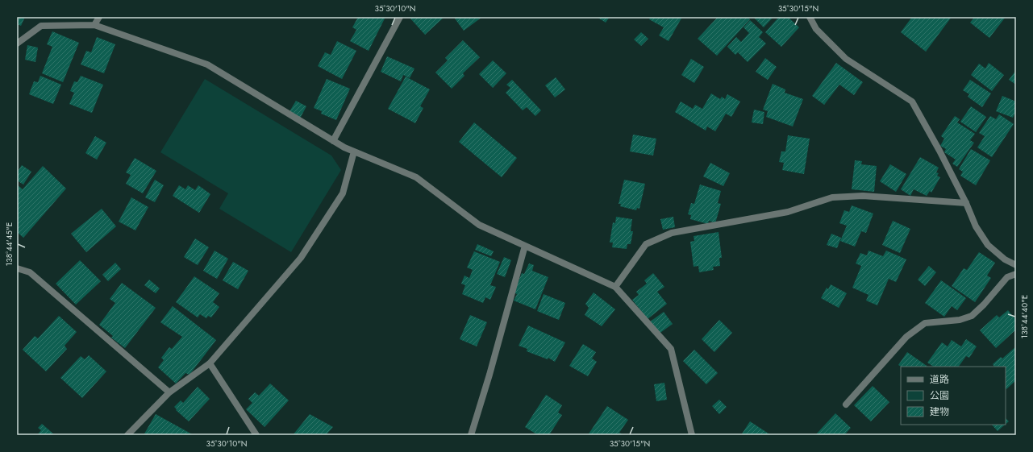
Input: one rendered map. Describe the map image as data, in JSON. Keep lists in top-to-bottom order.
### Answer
{
  "legend": ["道路", "公園", "建物"],
  "coordinates": [
    "35°30'10\"N",
    "35°30'15\"N",
    "138°44'45\"E",
    "138°44'40\"E"
  ]
}
